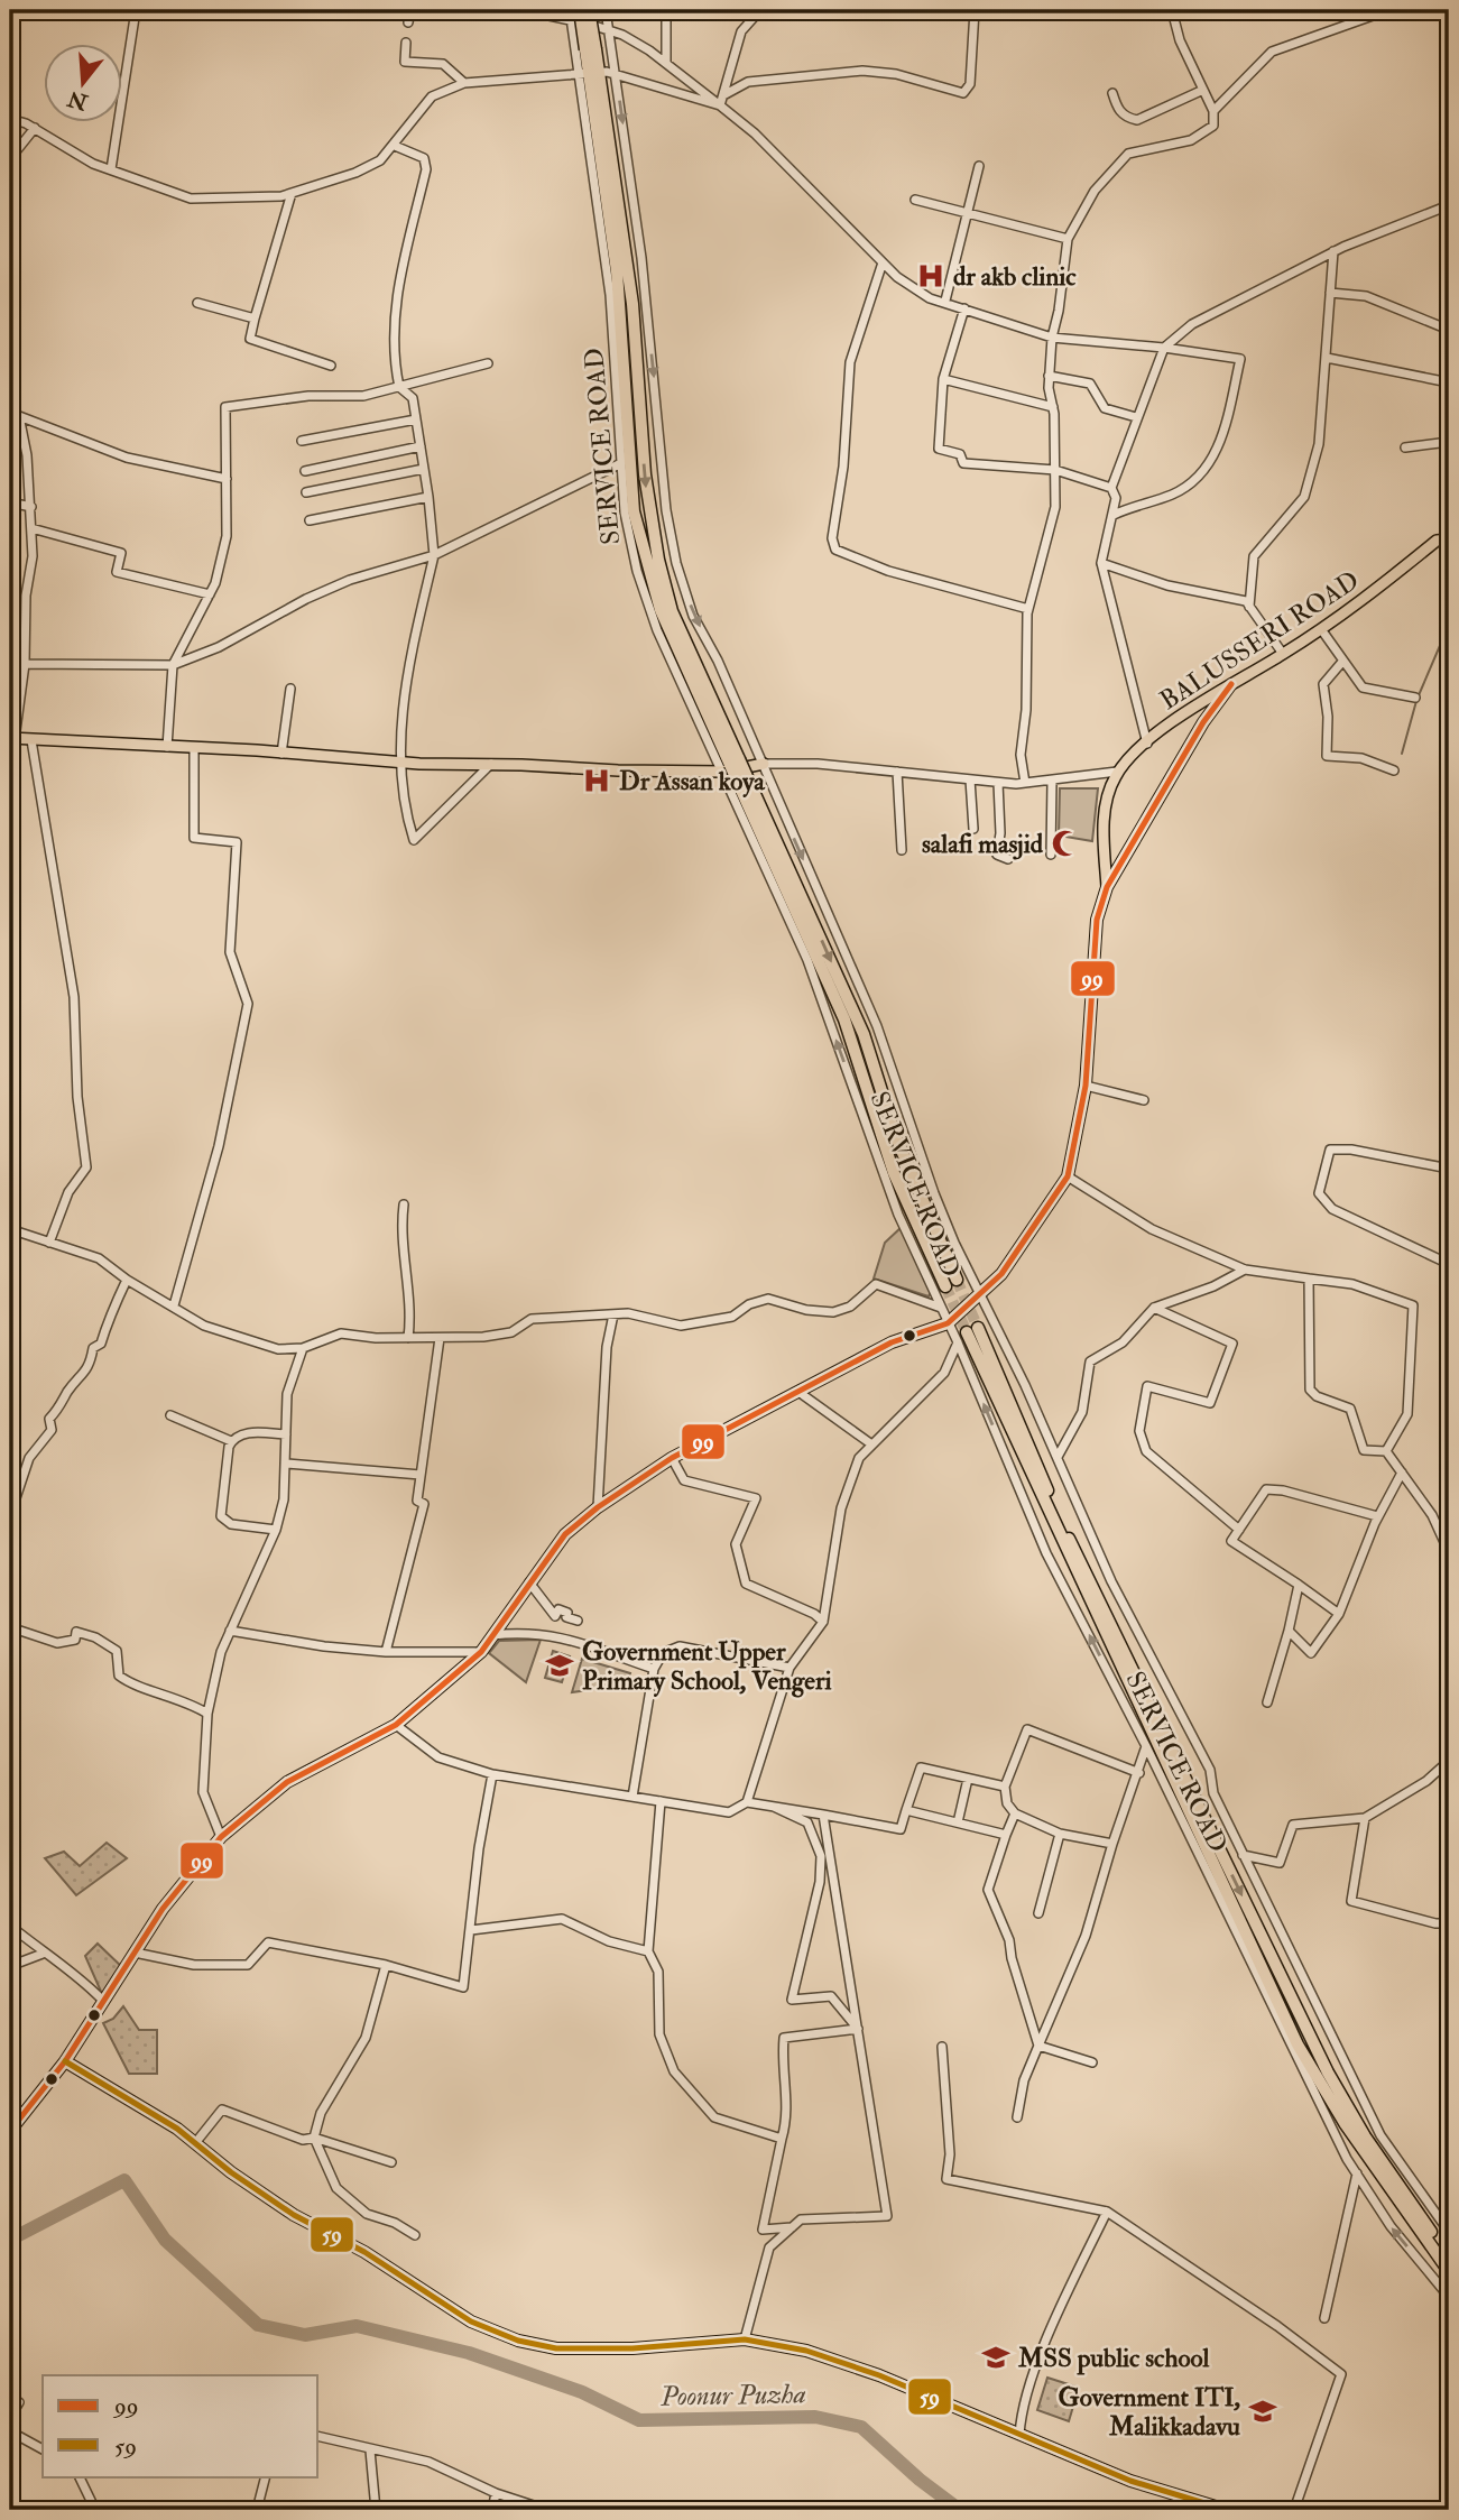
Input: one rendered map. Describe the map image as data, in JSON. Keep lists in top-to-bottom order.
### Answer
{
  "streets": {
    "main road": ["BALUSSERI ROAD"],
    "street": ["SERVICE ROAD"]
  },
  "water": ["Poonur Puzha"],
  "places": {
    "hospital": ["dr akb clinic", "Dr Assan koya"],
    "mosque": ["salafi masjid"],
    "school or university": ["Government Upper Primary School, Vengeri", "MSS public school", "Government ITI, Malikkadavu"]
  },
  "lines": ["transit line 99", "transit line 59"],
  "legend": ["99", "59"],
  "north": "bottom"
}
